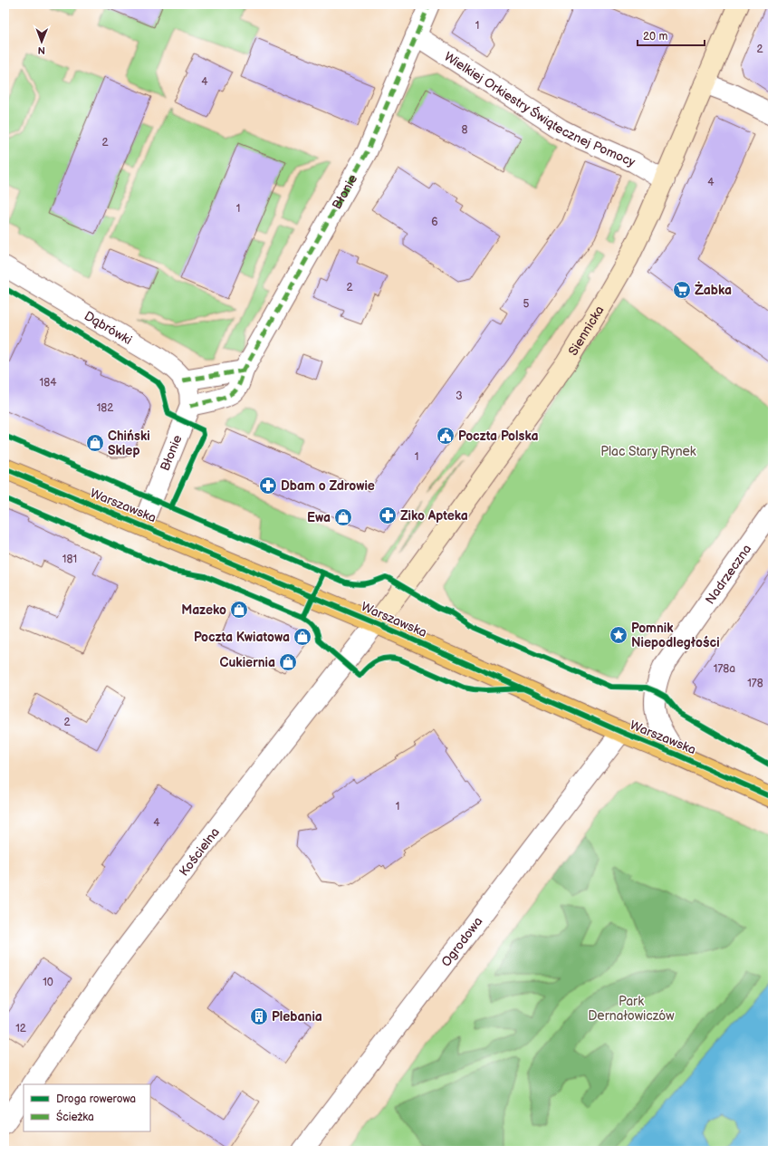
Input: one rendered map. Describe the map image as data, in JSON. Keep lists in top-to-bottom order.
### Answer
{
  "streets": {
    "main road": ["Siennicka", "Warszawska"],
    "street": [
      "Wielkiej Orkiestry Świątecznej Pomocy",
      "Błonie",
      "Dąbrówki",
      "Nadrzeczna",
      "Kościelna",
      "Ogrodowa"
    ]
  },
  "crossings": [
    ["Wielkiej Orkiestry Świątecznej Pomocy", "Błonie"],
    ["Wielkiej Orkiestry Świątecznej Pomocy", "Siennicka"],
    ["Błonie", "Dąbrówki"],
    ["Błonie", "Warszawska"],
    ["Siennicka", "Warszawska"],
    ["Siennicka", "Kościelna"],
    ["Warszawska", "Nadrzeczna"],
    ["Warszawska", "Kościelna"],
    ["Warszawska", "Ogrodowa"]
  ],
  "parks": ["Plac Stary Rynek", "Park Dernałowiczów"],
  "places": {
    "supermarket": ["Żabka"],
    "public building": ["Poczta Polska"],
    "shop": [
      "Chiński Sklep",
      "Ewa",
      "Mazeko",
      "Poczta Kwiatowa",
      "Cukiernia"
    ],
    "pharmacy": ["Dbam o Zdrowie", "Ziko Apteka"],
    "place": ["Pomnik Niepodległości"],
    "building": ["Plebania"]
  },
  "house_numbers": [
    "1",
    "2",
    "4",
    "8",
    "2",
    "4",
    "1",
    "6",
    "2",
    "5",
    "184",
    "3",
    "182",
    "1",
    "181",
    "178a",
    "178",
    "2",
    "1",
    "4",
    "10",
    "12"
  ],
  "legend": ["Droga rowerowa", "Ścieżka"],
  "scale_bar": "20 m",
  "north": "bottom"
}
